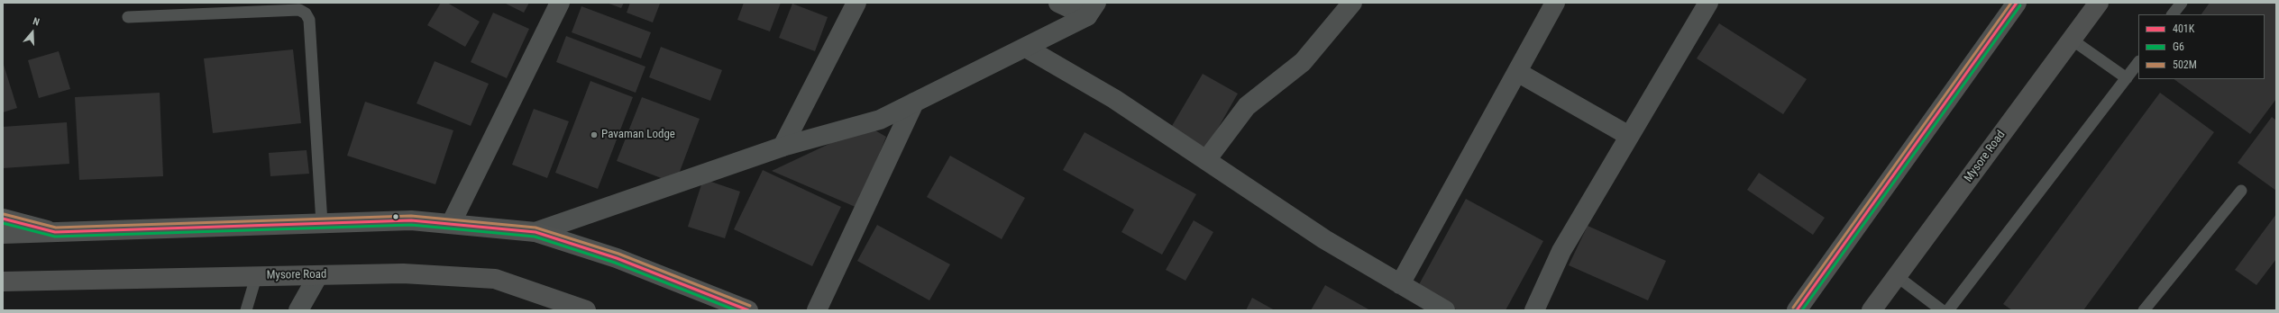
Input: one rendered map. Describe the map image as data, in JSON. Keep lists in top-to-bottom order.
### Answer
{
  "streets": {
    "main road": ["Mysore Road"]
  },
  "places": ["Pavaman Lodge"],
  "lines": ["transit line 401K", "transit line 502M", "transit line G6"],
  "legend": ["401K", "G6", "502M"],
  "north": "top"
}
